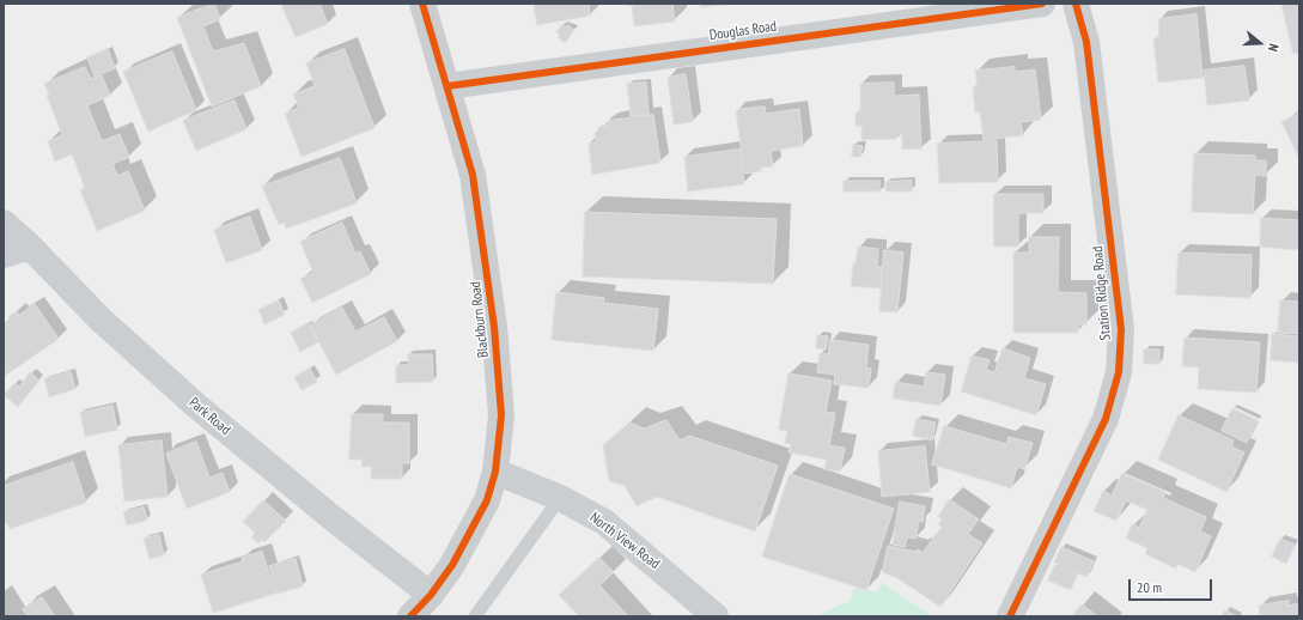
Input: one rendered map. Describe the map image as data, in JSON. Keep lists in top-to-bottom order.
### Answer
{
  "streets": {
    "street": [
      "Douglas Road",
      "Station Ridge Road",
      "Blackburn Road",
      "Park Road",
      "North View Road"
    ]
  },
  "crossings": [
    ["Douglas Road", "Blackburn Road"],
    ["Blackburn Road", "Park Road"],
    ["Blackburn Road", "North View Road"]
  ],
  "scale_bar": "20 m",
  "north": "right"
}
